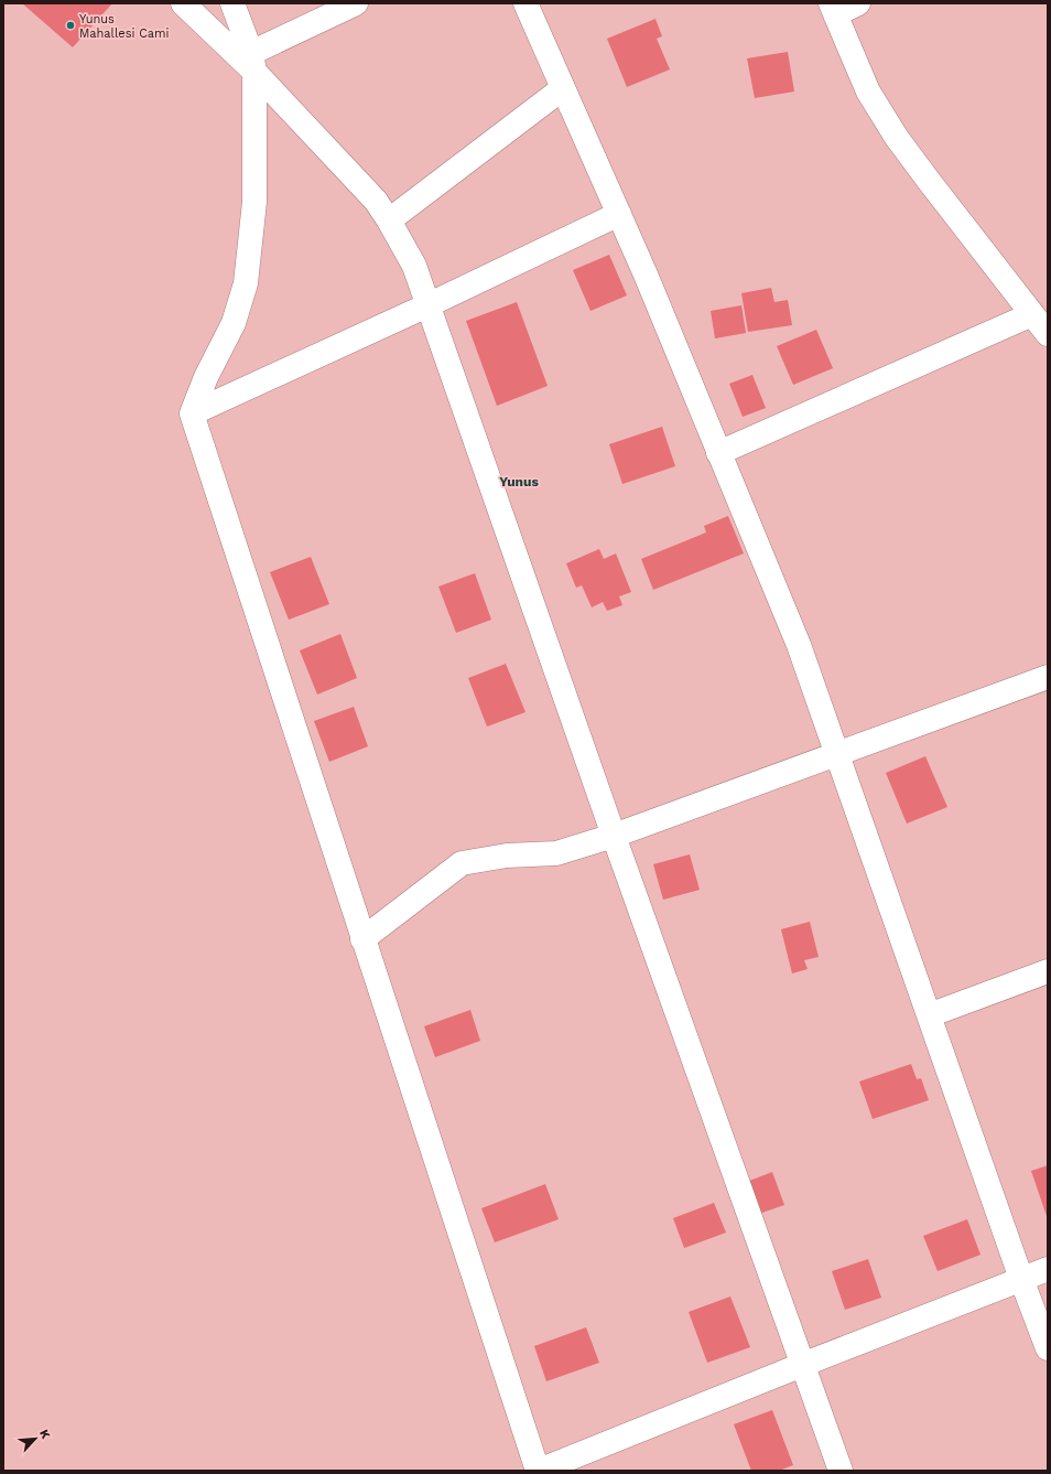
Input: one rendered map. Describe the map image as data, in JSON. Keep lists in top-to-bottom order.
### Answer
{
  "districts": ["Yunus"],
  "places": ["Yunus Mahallesi Cami"],
  "north": "top right"
}
